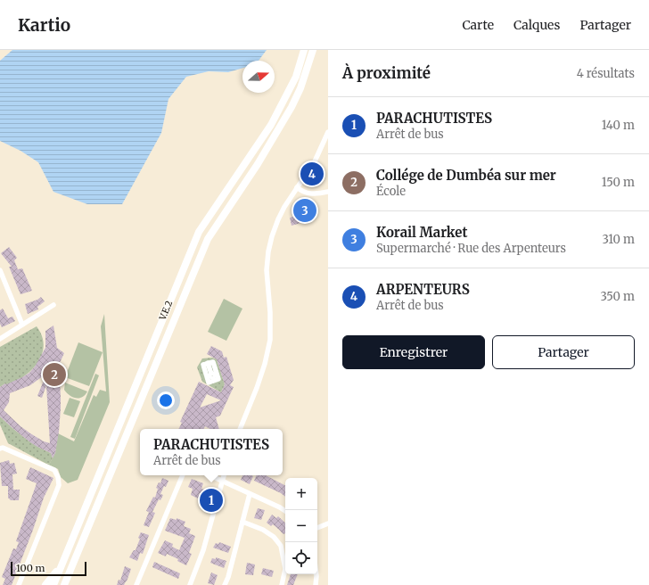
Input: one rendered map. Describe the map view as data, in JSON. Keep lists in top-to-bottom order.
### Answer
{
  "streets": {
    "highway": ["V.E.2"]
  },
  "scale_bar": "100 m",
  "north": "right",
  "page": {
    "header": "Kartio",
    "nav": ["Carte", "Calques", "Partager"],
    "heading": ["À proximité", "4 résultats"],
    "list": [
      {
        "mark": "1",
        "name": "PARACHUTISTES",
        "note": "Arrêt de bus",
        "value": "140 m"
      },
      {
        "mark": "2",
        "name": "Collége de Dumbéa sur mer",
        "note": "École",
        "value": "150 m"
      },
      {
        "mark": "3",
        "name": "Korail Market",
        "note": "Supermarché · Rue des Arpenteurs",
        "value": "310 m"
      },
      {
        "mark": "4",
        "name": "ARPENTEURS",
        "note": "Arrêt de bus",
        "value": "350 m"
      }
    ],
    "pins": [
      "4",
      "3",
      "2",
      "1"
    ],
    "buttons": ["Enregistrer", "Partager"],
    "popup": ["PARACHUTISTES", "Arrêt de bus"],
    "map_buttons": ["+", "−"],
    "scale": "100 m"
  }
}
